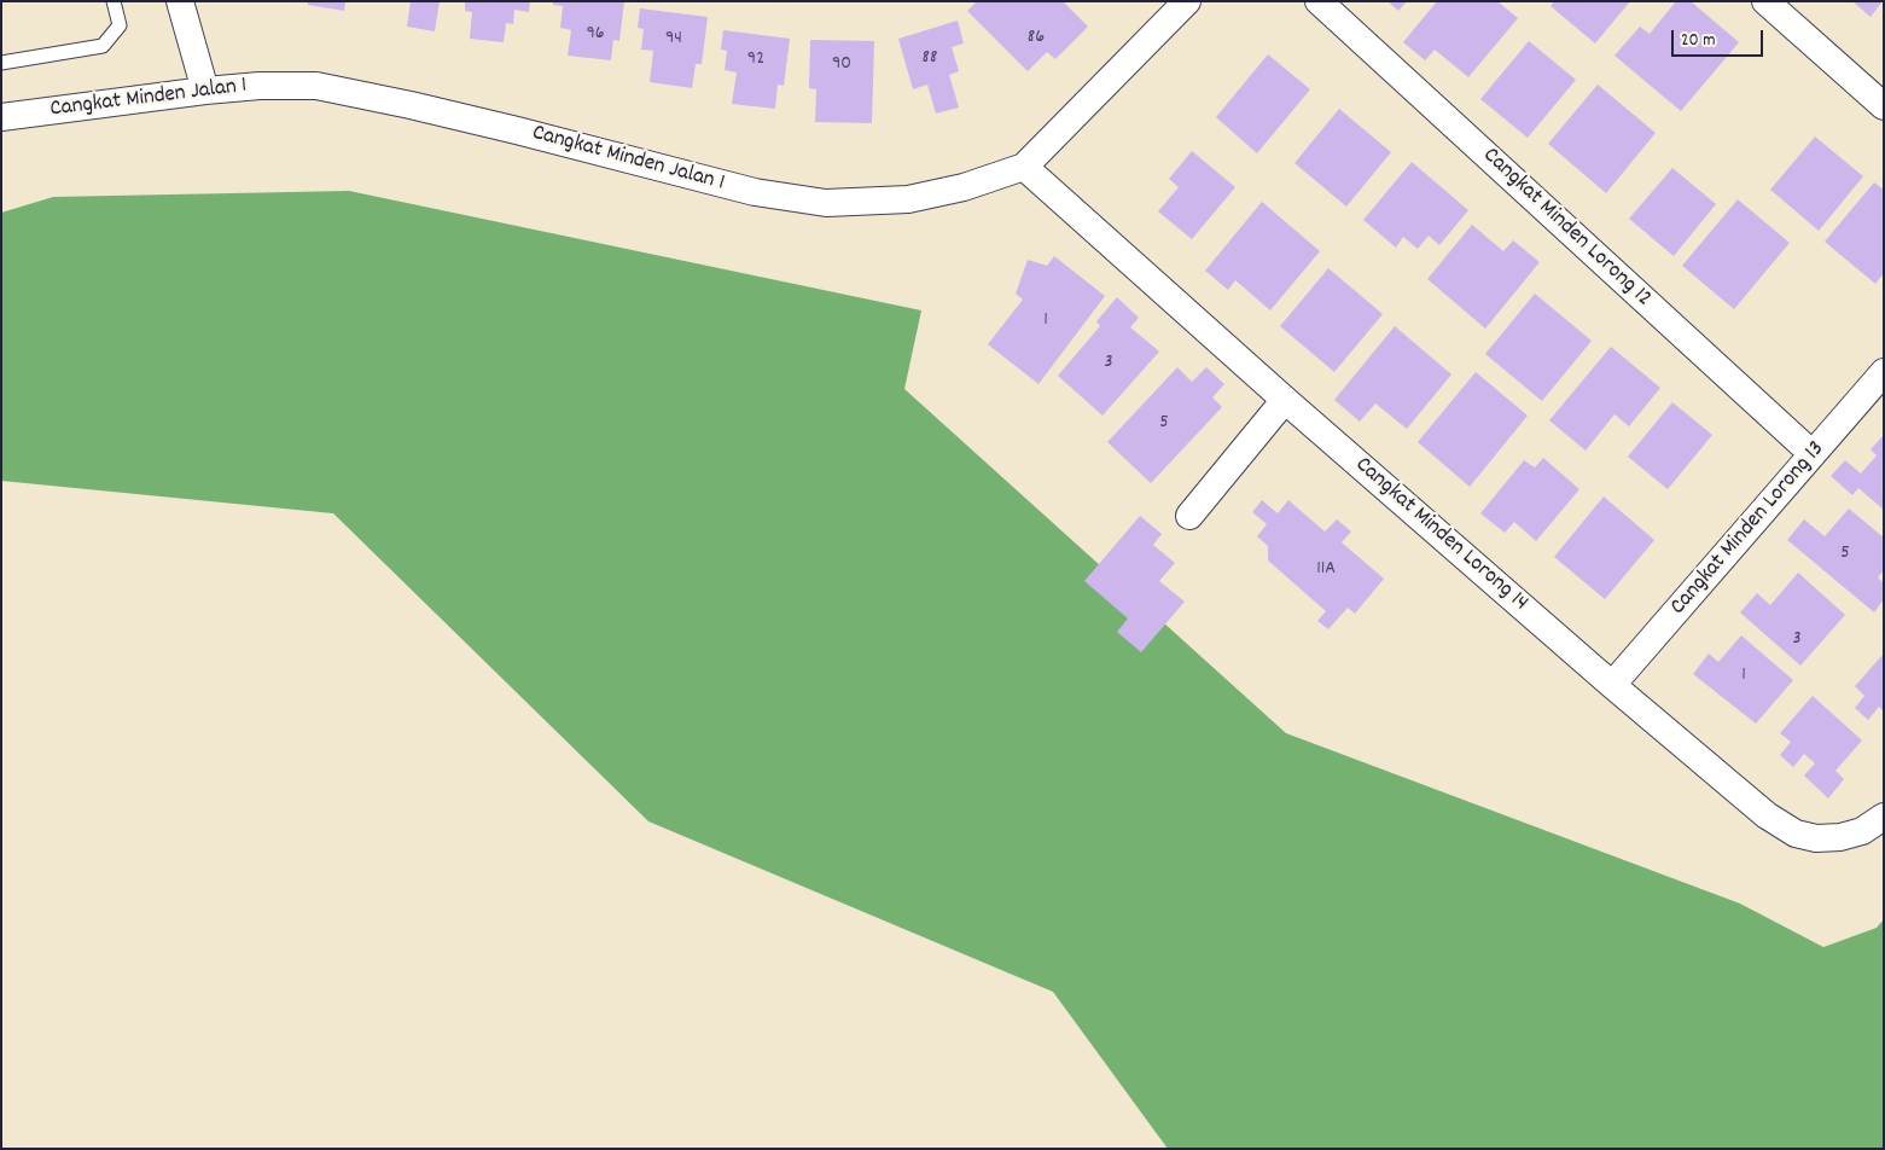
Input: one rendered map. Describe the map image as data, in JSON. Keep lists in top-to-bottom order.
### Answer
{
  "streets": {
    "street": [
      "Cangkat Minden Jalan 1",
      "Cangkat Minden Lorong 12",
      "Cangkat Minden Lorong 13",
      "Cangkat Minden Lorong 14"
    ]
  },
  "crossings": [
    ["Cangkat Minden Jalan 1", "Cangkat Minden Lorong 14"],
    ["Cangkat Minden Lorong 12", "Cangkat Minden Lorong 13"],
    ["Cangkat Minden Lorong 13", "Cangkat Minden Lorong 14"]
  ],
  "house_numbers": [
    "96",
    "86",
    "94",
    "88",
    "92",
    "90",
    "1",
    "3",
    "5",
    "5",
    "11A",
    "3",
    "1"
  ],
  "scale_bar": "20 m"
}
